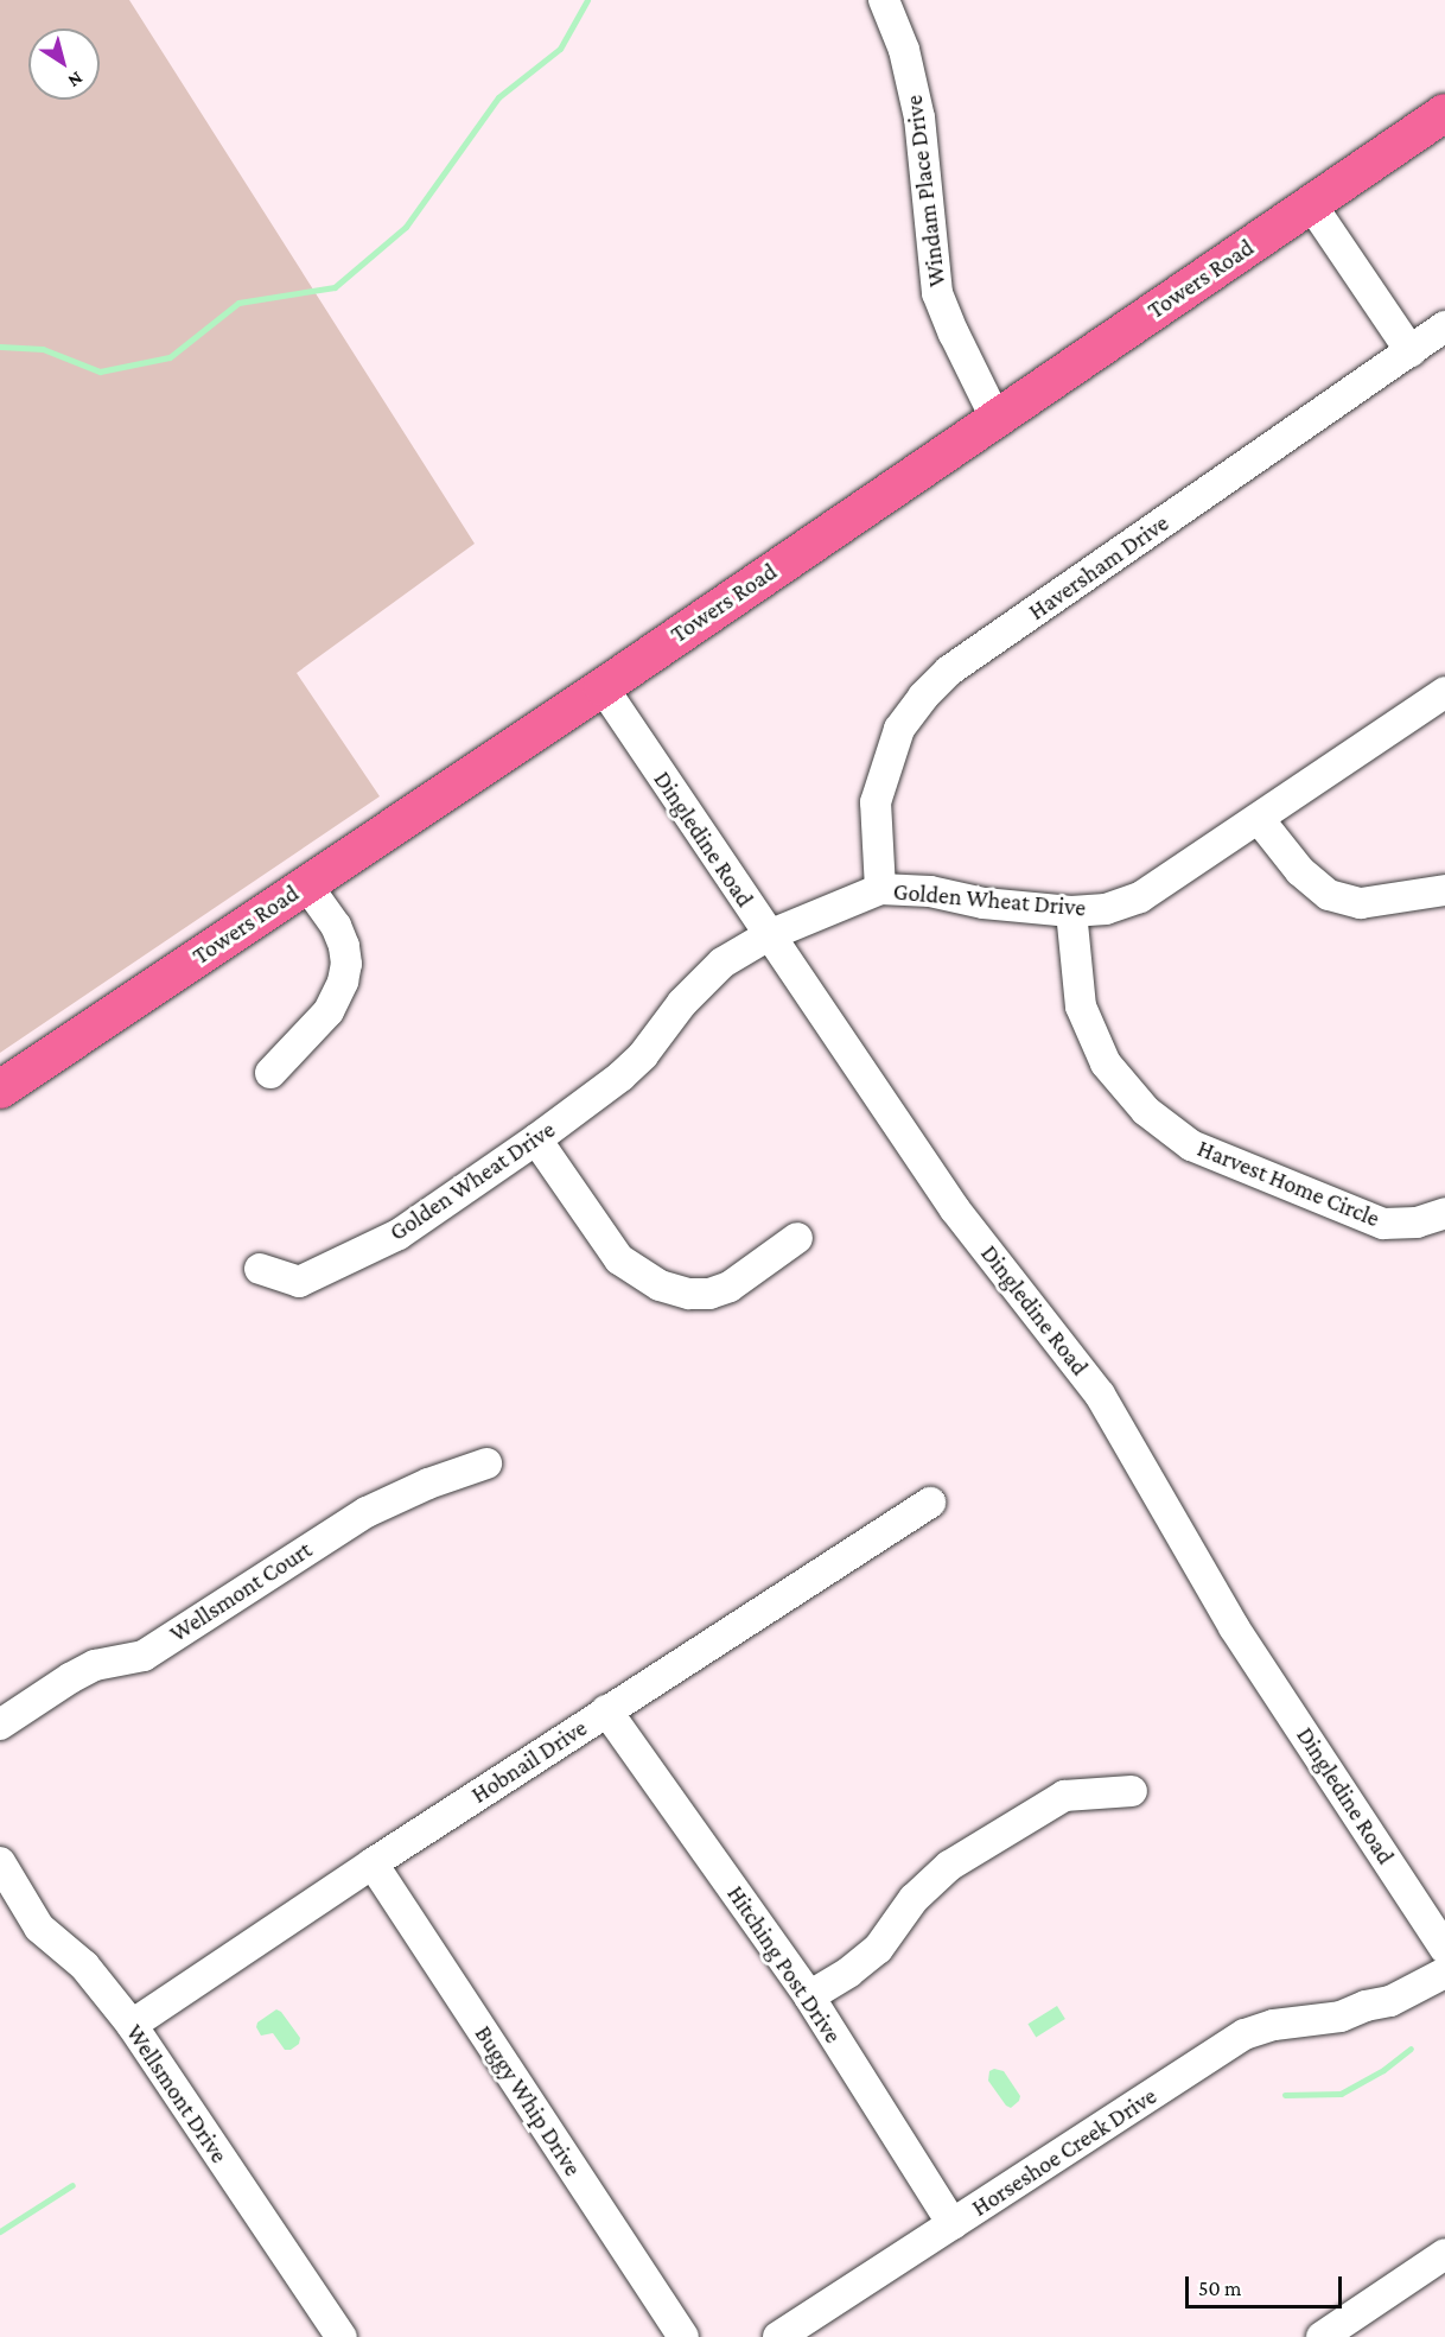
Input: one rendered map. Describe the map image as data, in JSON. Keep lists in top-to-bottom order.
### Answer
{
  "streets": {
    "main road": ["Towers Road"],
    "street": [
      "Windam Place Drive",
      "Haversham Drive",
      "Dingledine Road",
      "Golden Wheat Drive",
      "Harvest Home Circle",
      "Wellsmont Court",
      "Hobnail Drive",
      "Hitching Post Drive",
      "Wellsmont Drive",
      "Buggy Whip Drive",
      "Horseshoe Creek Drive"
    ]
  },
  "crossings": [
    ["Windam Place Drive", "Towers Road"],
    ["Towers Road", "Dingledine Road"],
    ["Haversham Drive", "Golden Wheat Drive"],
    ["Dingledine Road", "Golden Wheat Drive"],
    ["Dingledine Road", "Horseshoe Creek Drive"],
    ["Golden Wheat Drive", "Harvest Home Circle"],
    ["Hobnail Drive", "Hitching Post Drive"],
    ["Hobnail Drive", "Wellsmont Drive"],
    ["Hobnail Drive", "Buggy Whip Drive"],
    ["Hitching Post Drive", "Horseshoe Creek Drive"]
  ],
  "scale_bar": "50 m",
  "north": "bottom right"
}
